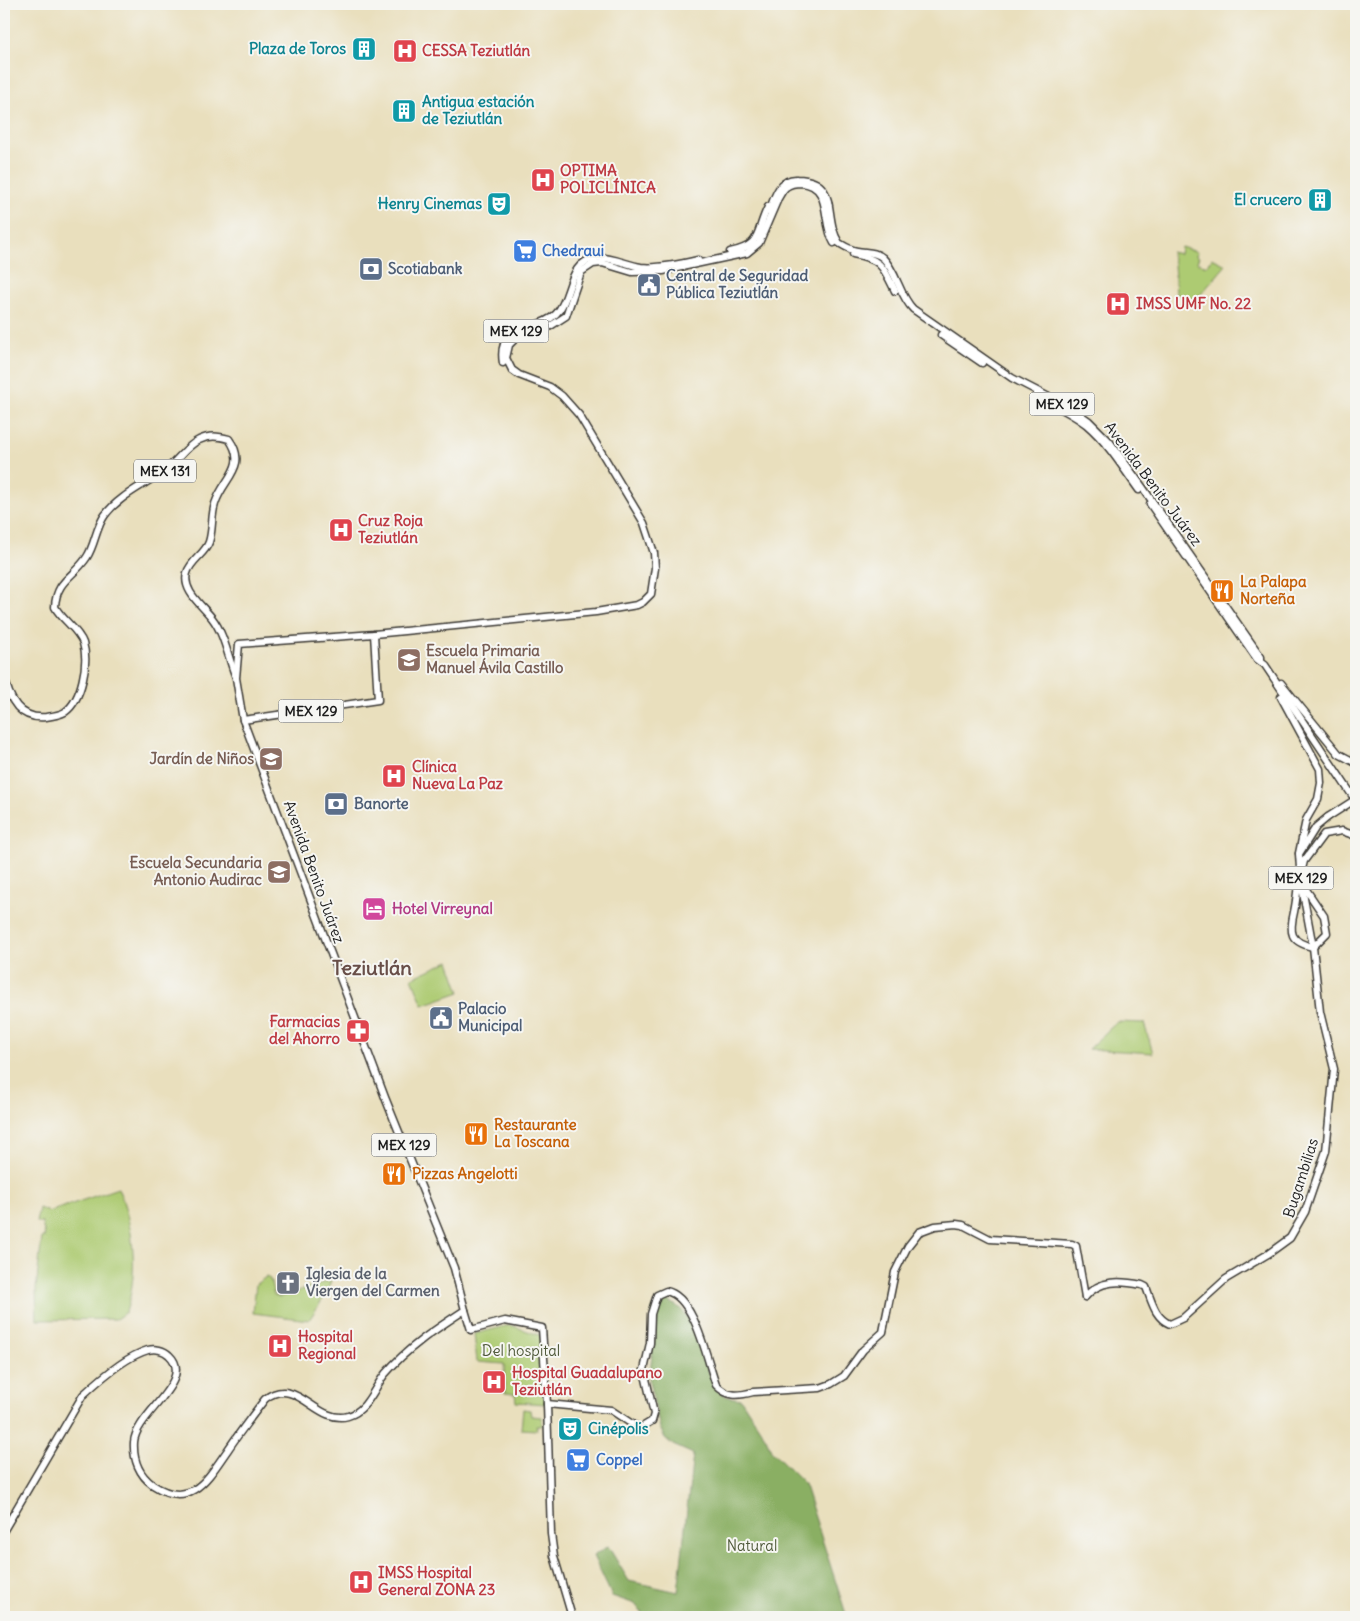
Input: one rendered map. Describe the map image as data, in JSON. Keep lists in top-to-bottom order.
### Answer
{
  "streets": {
    "main road": [
      "MEX 129",
      "MEX 131",
      "Avenida Benito Juárez",
      "Bugambilias"
    ]
  },
  "crossings": [
    ["MEX 129", "Avenida Benito Juárez"],
    ["MEX 129", "Bugambilias"],
    ["MEX 131", "Avenida Benito Juárez"],
    ["Avenida Benito Juárez", "Bugambilias"]
  ],
  "districts": ["Teziutlán"],
  "parks": ["Del hospital", "Natural"],
  "places": {
    "building": ["Plaza de Toros", "Antigua estación de Teziutlán", "El crucero"],
    "hospital": [
      "CESSA Teziutlán",
      "OPTIMA POLICLÍNICA",
      "IMSS UMF No. 22",
      "Cruz Roja Teziutlán",
      "Clínica Nueva La Paz",
      "Hospital Regional",
      "Hospital Guadalupano Teziutlán",
      "IMSS Hospital General ZONA 23"
    ],
    "theatre": ["Henry Cinemas", "Cinépolis"],
    "supermarket": ["Chedraui", "Coppel"],
    "bank": ["Scotiabank", "Banorte"],
    "public building": ["Central de Seguridad Pública Teziutlán", "Palacio Municipal"],
    "restaurant": ["La Palapa Norteña", "Restaurante La Toscana", "Pizzas Angelotti"],
    "school or university": ["Escuela Primaria Manuel Ávila Castillo", "Jardín de Niños", "Escuela Secundaria Antonio Audirac"],
    "hotel": ["Hotel Virreynal"],
    "pharmacy": ["Farmacias del Ahorro"],
    "church": ["Iglesia de la Viergen del Carmen"]
  }
}
